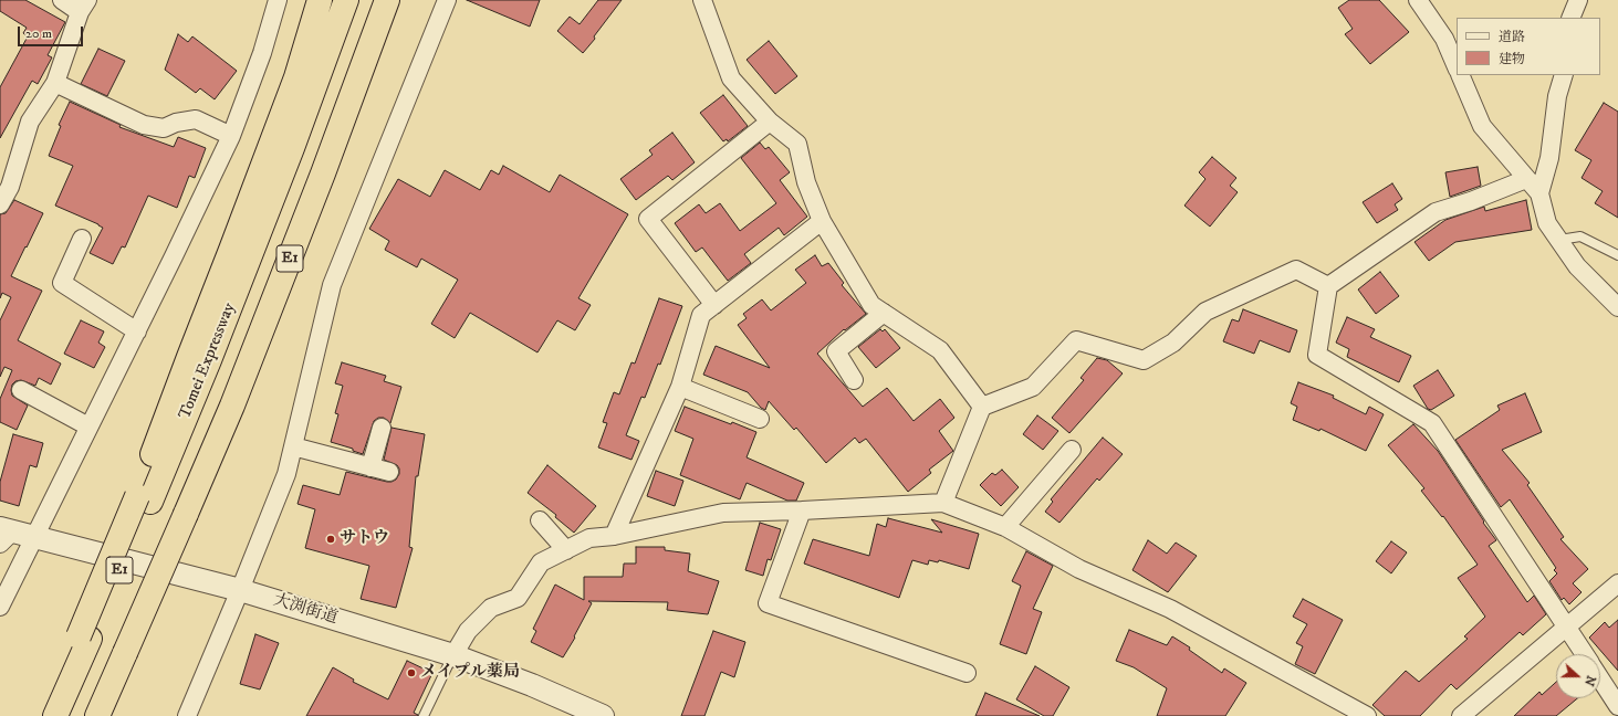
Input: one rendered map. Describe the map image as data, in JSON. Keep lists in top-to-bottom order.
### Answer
{
  "streets": {
    "highway": ["E1", "Tomei Expressway"],
    "street": ["大渕街道"]
  },
  "places": ["サトウ", "メイプル薬局"],
  "legend": ["道路", "建物"],
  "scale_bar": "20 m",
  "north": "right"
}
